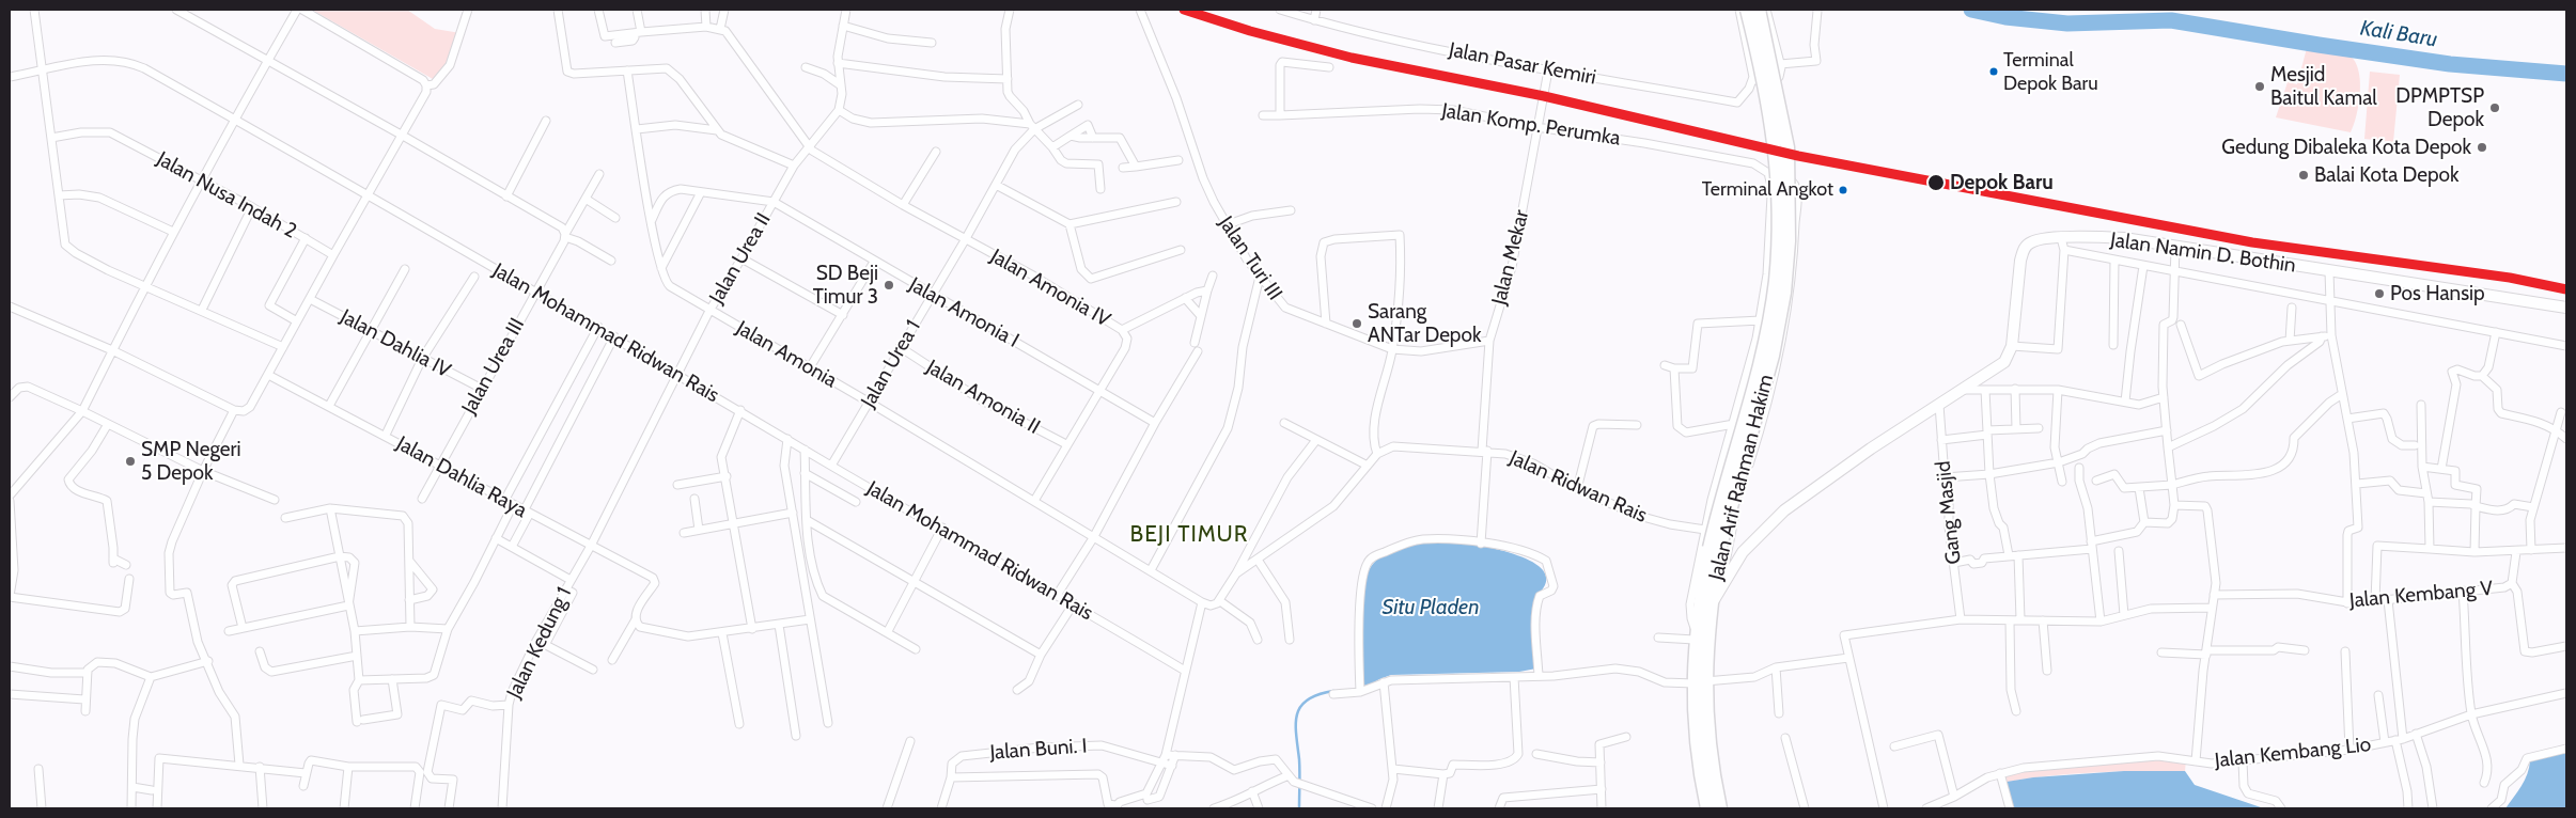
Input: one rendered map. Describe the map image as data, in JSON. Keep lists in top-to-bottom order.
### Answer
{
  "streets": {
    "highway": ["Jalan Arif Rahman Hakim"],
    "street": [
      "Jalan Pasar Kemiri",
      "Jalan Komp. Perumka",
      "Jalan Nusa Indah 2",
      "Jalan Namin D. Bothin",
      "Jalan Mekar",
      "Jalan Urea II",
      "Jalan Turi III",
      "Jalan Amonia IV",
      "Jalan Amonia I",
      "Jalan Mohammad Ridwan Rais",
      "Jalan Dahlia IV",
      "Jalan Amonia",
      "Jalan Urea 1",
      "Jalan Urea III",
      "Jalan Amonia II",
      "Jalan Dahlia Raya",
      "Jalan Ridwan Rais",
      "Gang Masjid",
      "Jalan Kembang V",
      "Jalan Kedung 1",
      "Jalan Buni. I",
      "Jalan Kembang Lio"
    ]
  },
  "crossings": [
    ["Jalan Pasar Kemiri", "Jalan Mekar"],
    ["Jalan Komp. Perumka", "Jalan Mekar"],
    ["Jalan Komp. Perumka", "Jalan Arif Rahman Hakim"],
    ["Jalan Namin D. Bothin", "Jalan Arif Rahman Hakim"],
    ["Jalan Namin D. Bothin", "Gang Masjid"],
    ["Jalan Mekar", "Jalan Turi III"],
    ["Jalan Mekar", "Jalan Ridwan Rais"],
    ["Jalan Urea II", "Jalan Amonia IV"],
    ["Jalan Urea II", "Jalan Amonia I"],
    ["Jalan Urea II", "Jalan Mohammad Ridwan Rais"],
    ["Jalan Urea II", "Jalan Amonia"],
    ["Jalan Urea II", "Jalan Dahlia Raya"],
    ["Jalan Urea II", "Jalan Kedung 1"],
    ["Jalan Amonia IV", "Jalan Amonia I"],
    ["Jalan Amonia IV", "Jalan Amonia"],
    ["Jalan Amonia IV", "Jalan Urea 1"],
    ["Jalan Amonia IV", "Jalan Amonia II"],
    ["Jalan Amonia I", "Jalan Urea 1"],
    ["Jalan Mohammad Ridwan Rais", "Jalan Urea 1"],
    ["Jalan Mohammad Ridwan Rais", "Jalan Urea III"],
    ["Jalan Dahlia IV", "Jalan Urea III"],
    ["Jalan Amonia", "Jalan Urea 1"],
    ["Jalan Urea 1", "Jalan Amonia II"],
    ["Jalan Urea III", "Jalan Dahlia Raya"],
    ["Jalan Dahlia Raya", "Jalan Kedung 1"],
    ["Jalan Arif Rahman Hakim", "Jalan Ridwan Rais"]
  ],
  "districts": ["BEJI TIMUR"],
  "water": ["Kali Baru", "Situ Pladen"],
  "places": [
    "Terminal Depok Baru",
    "Mesjid Baitul Kamal",
    "DPMPTSP Depok",
    "Gedung Dibaleka Kota Depok",
    "Balai Kota Depok",
    "Depok Baru",
    "Terminal Angkot",
    "SD Beji Timur 3",
    "Pos Hansip",
    "Sarang ANTar Depok",
    "SMP Negeri 5 Depok"
  ]
}
